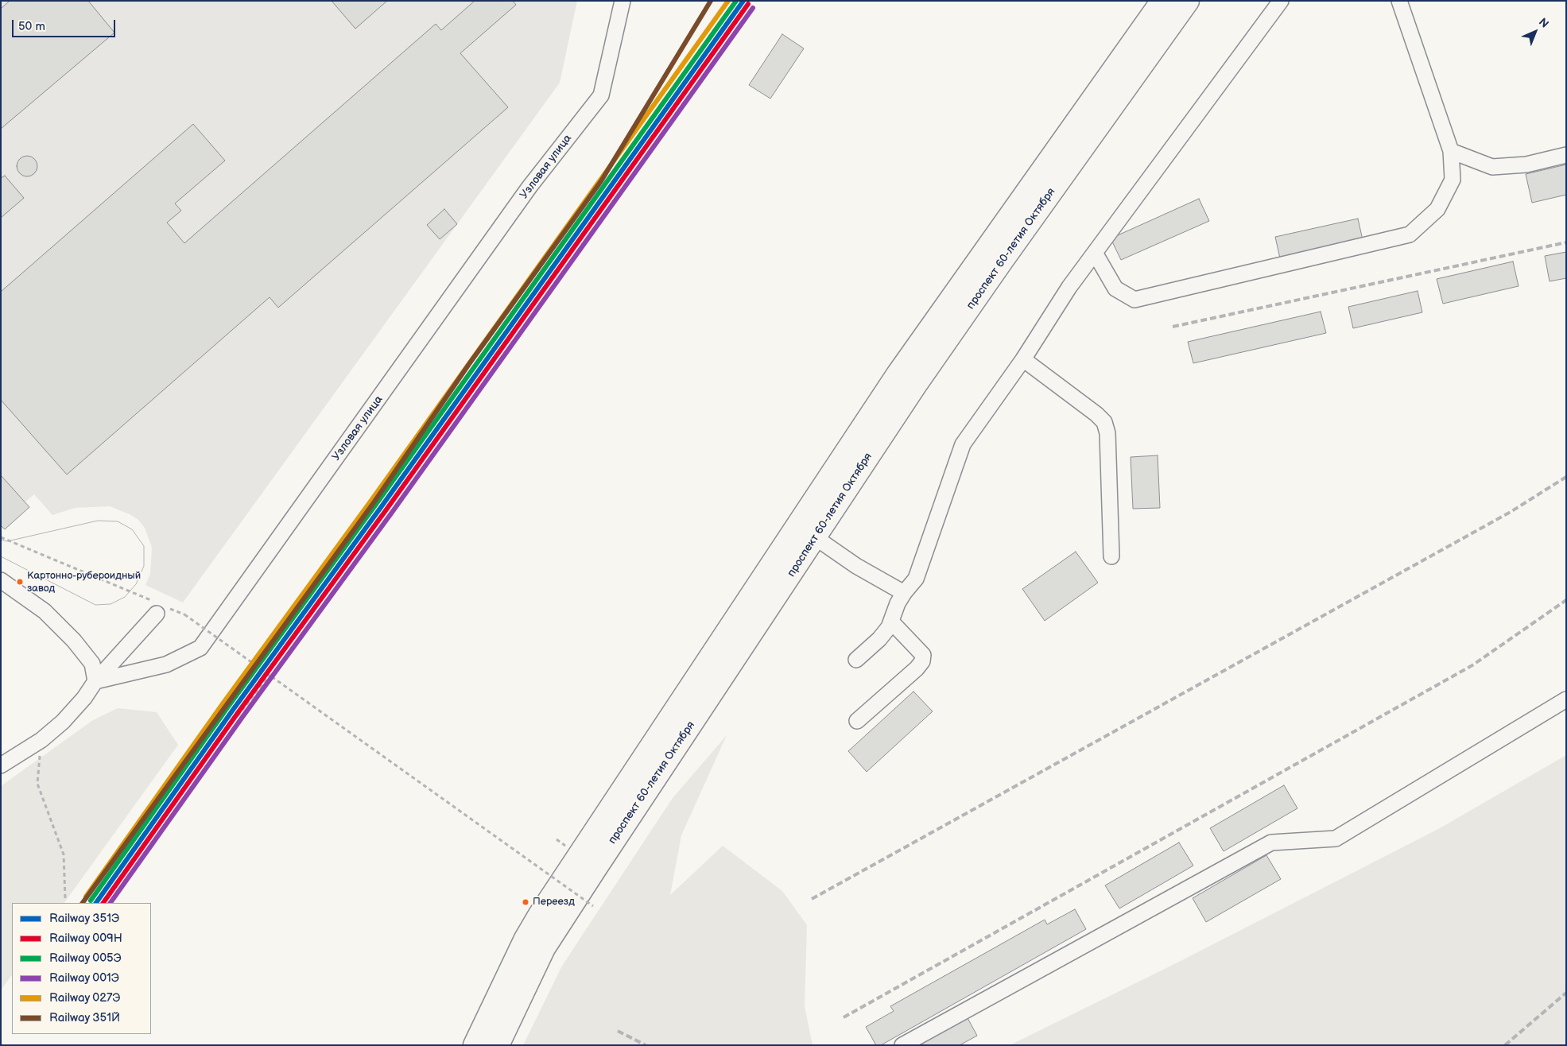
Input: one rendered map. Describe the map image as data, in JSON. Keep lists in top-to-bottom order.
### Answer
{
  "streets": {
    "highway": ["проспект 60-летия Октября"],
    "street": ["Узловая улица"]
  },
  "places": ["Картонно-рубероидный завод", "Переезд"],
  "lines": [
    "rail line 351Э",
    "rail line 005Э",
    "rail line 027Э",
    "rail line 351Й",
    "rail line 009Н",
    "rail line 001Э"
  ],
  "legend": [
    "Railway 351Э",
    "Railway 009Н",
    "Railway 005Э",
    "Railway 001Э",
    "Railway 027Э",
    "Railway 351Й"
  ],
  "scale_bar": "50 m",
  "north": "top right"
}
